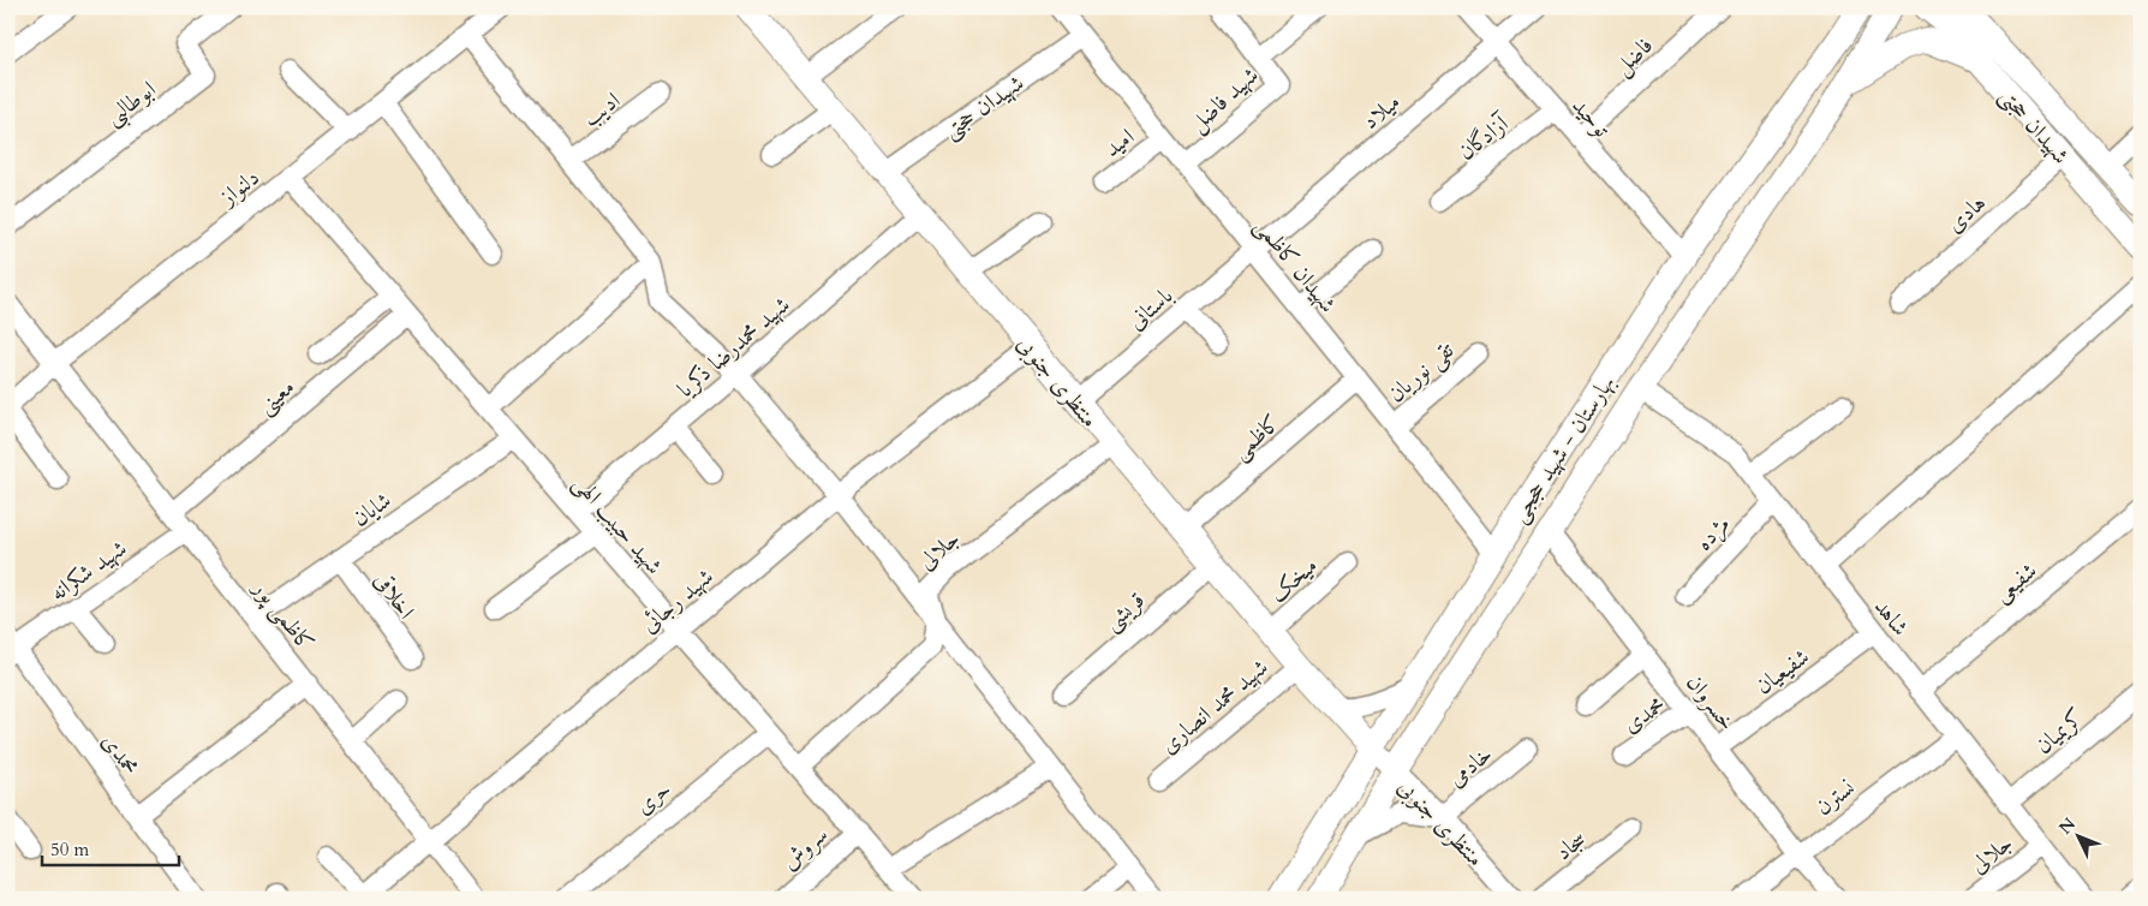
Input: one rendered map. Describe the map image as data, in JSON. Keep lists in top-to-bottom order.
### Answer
{
  "streets": {
    "main road": ["شهیدان حجتی", "منتظری جنوبی", "بهارستان - شهید حججی"],
    "street": [
      "فاضل",
      "شهید فاضل",
      "ابوطالبی",
      "ادیب",
      "میلاد",
      "توحید",
      "آزادگان",
      "امید",
      "دلنواز",
      "هادی",
      "شهیدان کاظمی",
      "باستانی",
      "شهید محمدرضا ذکریا",
      "تقی نوریان",
      "معینی",
      "کاظمی",
      "شایان",
      "شهید حبیب الهی",
      "مژده",
      "جلالی",
      "شهید شکرانه",
      "میخک",
      "شفیعی",
      "اخلاقی",
      "شهید رجائی",
      "قریشی",
      "کاظمی پور",
      "شاهد",
      "شفیعیان",
      "خسروان",
      "شهید محمد انصاری",
      "محمدی",
      "کریمیان",
      "خادمی",
      "حری",
      "نسترن",
      "سجاد",
      "سروش"
    ]
  },
  "crossings": [
    ["فاضل", "توحید"],
    ["شهید فاضل", "شهیدان کاظمی"],
    ["شهیدان حجتی", "هادی"],
    ["شهیدان حجتی", "شهیدان کاظمی"],
    ["شهیدان حجتی", "منتظری جنوبی"],
    ["میلاد", "توحید"],
    ["میلاد", "شهیدان کاظمی"],
    ["میلاد", "باستانی"],
    ["توحید", "آزادگان"],
    ["توحید", "بهارستان - شهید حججی"],
    ["امید", "شهیدان کاظمی"],
    ["دلنواز", "شهید حبیب الهی"],
    ["دلنواز", "کاظمی پور"],
    ["شهیدان کاظمی", "باستانی"],
    ["شهیدان کاظمی", "تقی نوریان"],
    ["شهیدان کاظمی", "کاظمی"],
    ["شهیدان کاظمی", "بهارستان - شهید حججی"],
    ["باستانی", "منتظری جنوبی"],
    ["شهید محمدرضا ذکریا", "منتظری جنوبی"],
    ["شهید محمدرضا ذکریا", "شهید حبیب الهی"],
    ["منتظری جنوبی", "کاظمی"],
    ["منتظری جنوبی", "بهارستان - شهید حججی"],
    ["منتظری جنوبی", "جلالی"],
    ["منتظری جنوبی", "میخک"],
    ["منتظری جنوبی", "شهید رجائی"],
    ["منتظری جنوبی", "قریشی"],
    ["منتظری جنوبی", "شهید محمد انصاری"],
    ["منتظری جنوبی", "خادمی"],
    ["معینی", "شهید حبیب الهی"],
    ["معینی", "کاظمی پور"],
    ["بهارستان - شهید حججی", "شاهد"],
    ["بهارستان - شهید حججی", "خسروان"],
    ["شایان", "شهید حبیب الهی"],
    ["شایان", "اخلاقی"],
    ["شایان", "کاظمی پور"],
    ["شهید حبیب الهی", "جلالی"],
    ["شهید حبیب الهی", "شهید رجائی"],
    ["شهید حبیب الهی", "حری"],
    ["شهید حبیب الهی", "سروش"],
    ["مژده", "شاهد"],
    ["جلالی", "شاهد"],
    ["شهید شکرانه", "کاظمی پور"],
    ["شهید شکرانه", "محمدی"],
    ["شفیعی", "شاهد"],
    ["شهید رجائی", "کاظمی پور"],
    ["شاهد", "شفیعیان"],
    ["شاهد", "کریمیان"],
    ["شاهد", "نسترن"],
    ["شفیعیان", "خسروان"],
    ["خسروان", "محمدی"],
    ["خسروان", "نسترن"]
  ],
  "scale_bar": "50 m",
  "north": "top left"
}
